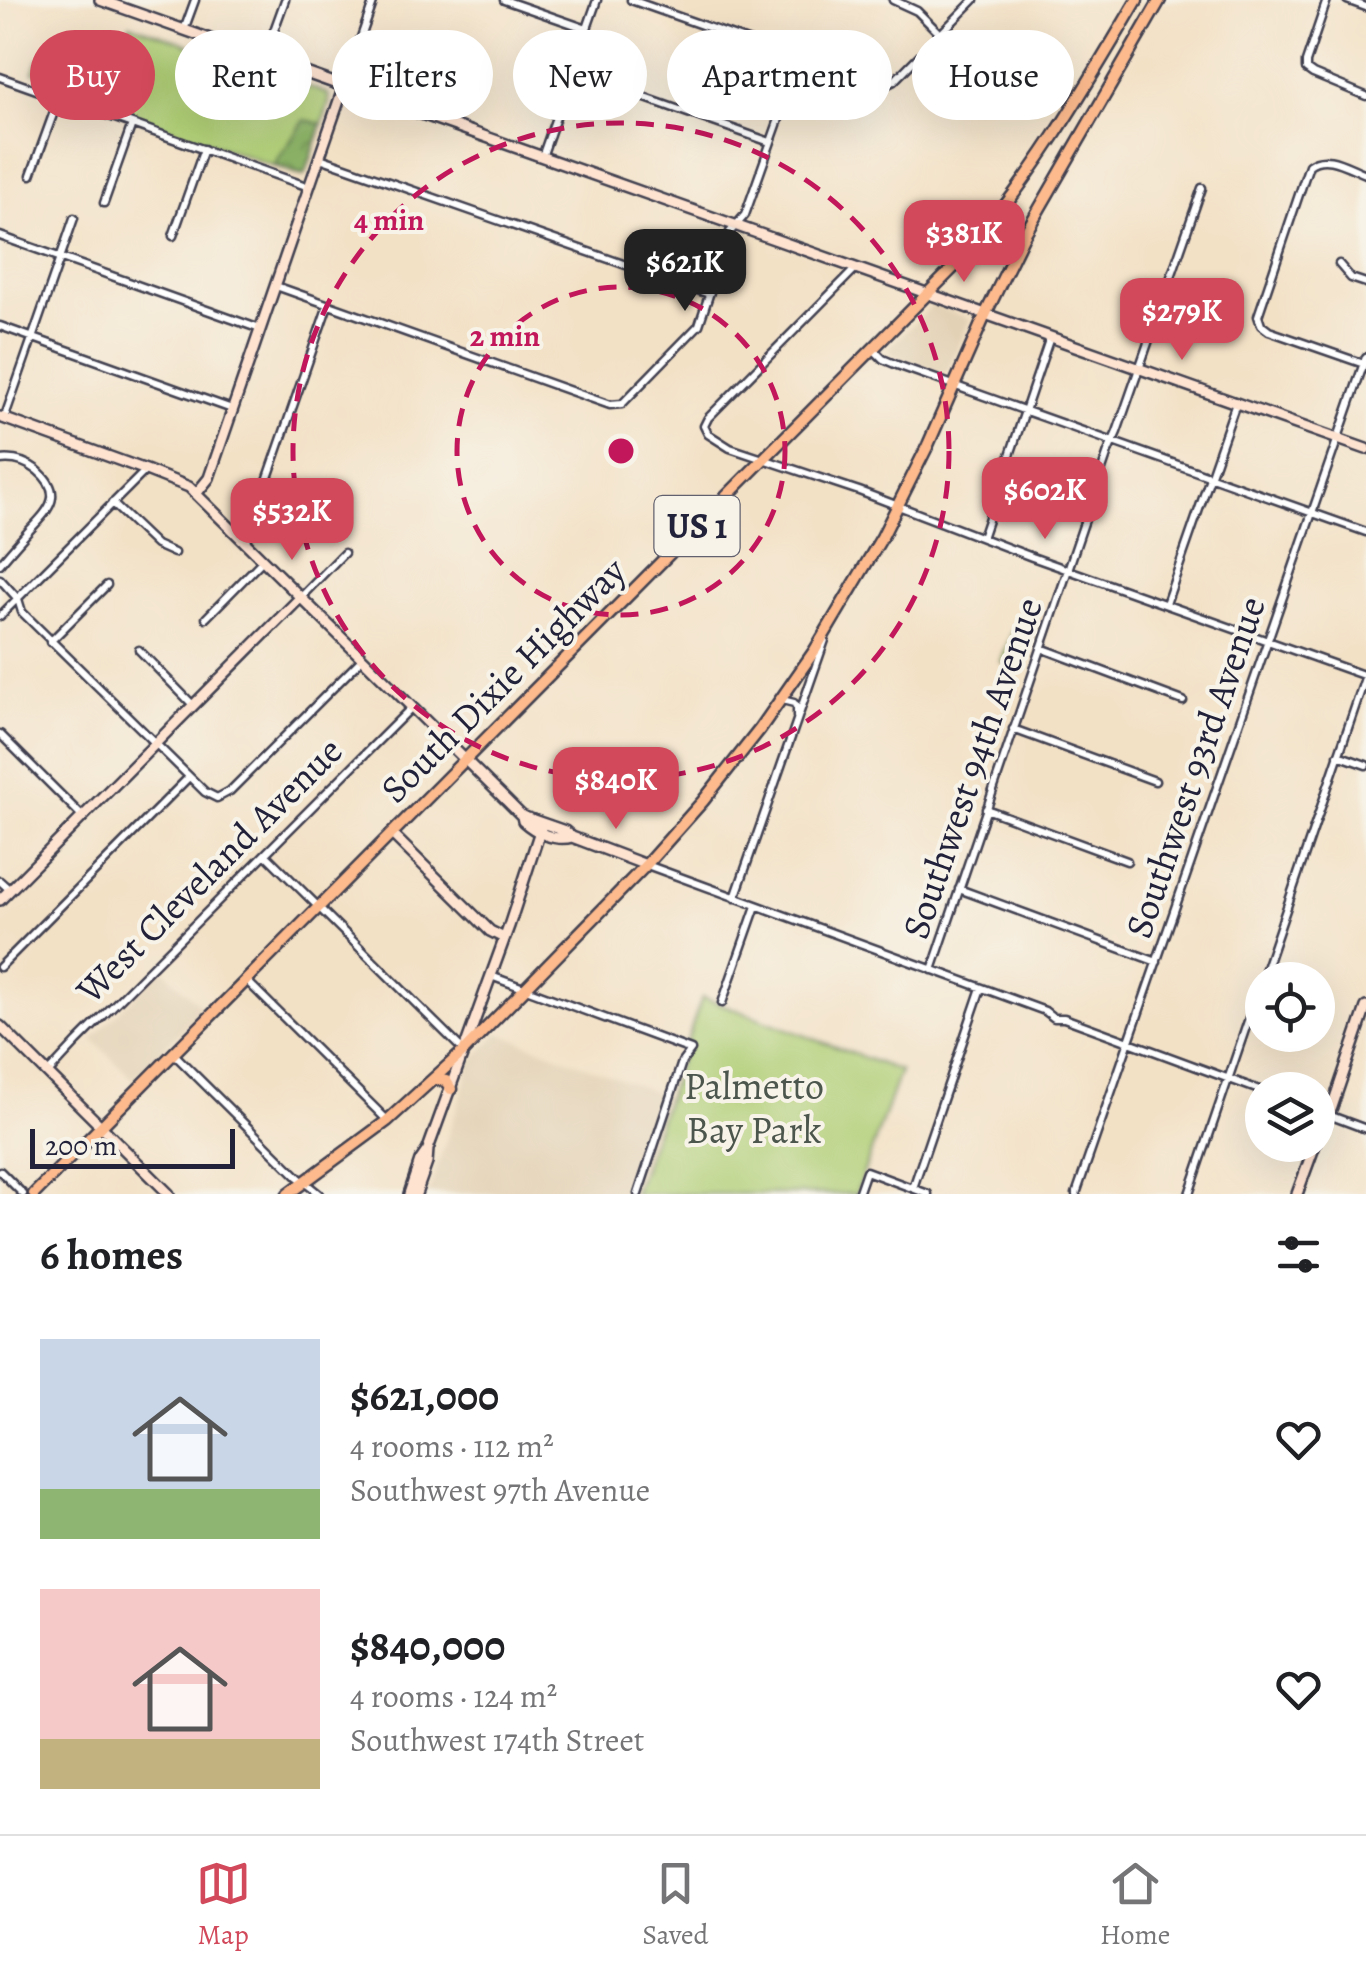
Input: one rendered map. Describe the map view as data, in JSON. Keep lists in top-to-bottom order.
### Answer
{
  "streets": {
    "highway": ["US 1", "South Dixie Highway"],
    "street": ["Southwest 93rd Avenue", "Southwest 94th Avenue", "West Cleveland Avenue"]
  },
  "parks": ["Palmetto Bay Park"],
  "scale_bar": "200 m",
  "page": {
    "chip": [
      "Buy",
      "Rent",
      "Filters",
      "New",
      "Apartment",
      "House"
    ],
    "price": [
      "$381K",
      "$621K",
      "$279K",
      "$602K",
      "$532K",
      "$840K"
    ],
    "scale": "200 m",
    "heading": "6 homes",
    "list": [
      {
        "name": "$621,000",
        "note": "4 rooms · 112 m² · Southwest 97th Avenue"
      },
      {
        "name": "$840,000",
        "note": "4 rooms · 124 m² · Southwest 174th Street"
      }
    ],
    "tabs": ["Map", "Saved", "Home"]
  },
  "rings": ["4 min", "2 min"]
}
